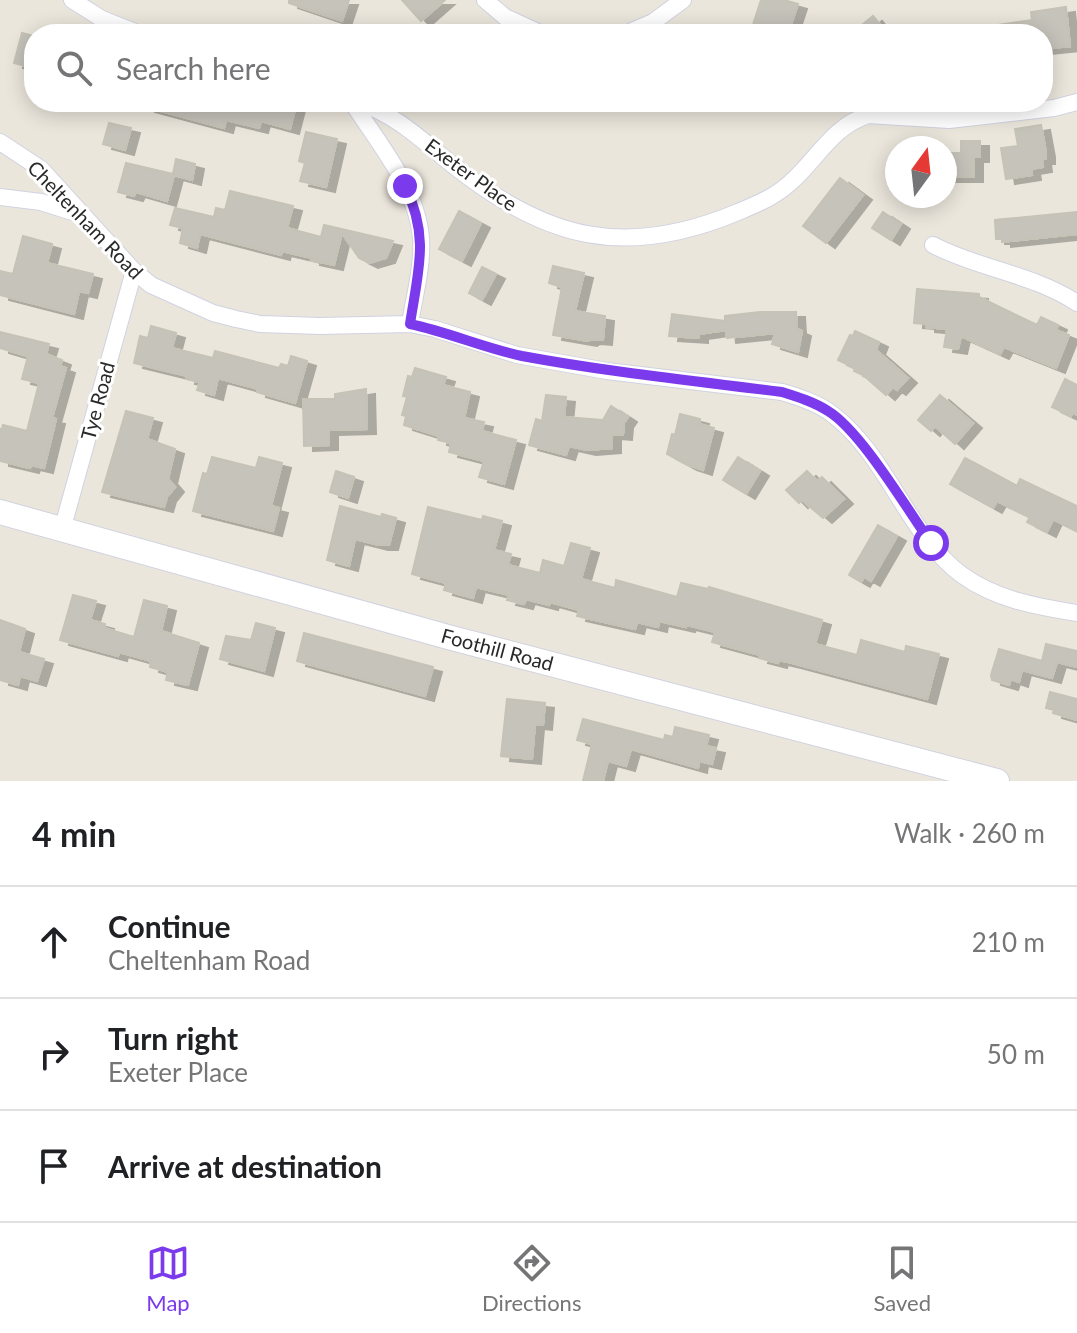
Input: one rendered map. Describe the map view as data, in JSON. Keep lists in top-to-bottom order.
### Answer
{
  "streets": {
    "main road": ["Foothill Road"],
    "street": ["Exeter Place", "Cheltenham Road", "Tye Road"]
  },
  "crossings": [
    ["Cheltenham Road", "Tye Road"],
    ["Tye Road", "Foothill Road"]
  ],
  "north": "top",
  "page": {
    "search": "Search here",
    "heading": ["4 min", "Walk · 260 m"],
    "list": [
      ["Continue", "Cheltenham Road", "210 m"],
      ["Turn right", "Exeter Place", "50 m"],
      "Arrive at destination"
    ],
    "nav": ["Map", "Directions", "Saved"]
  }
}
